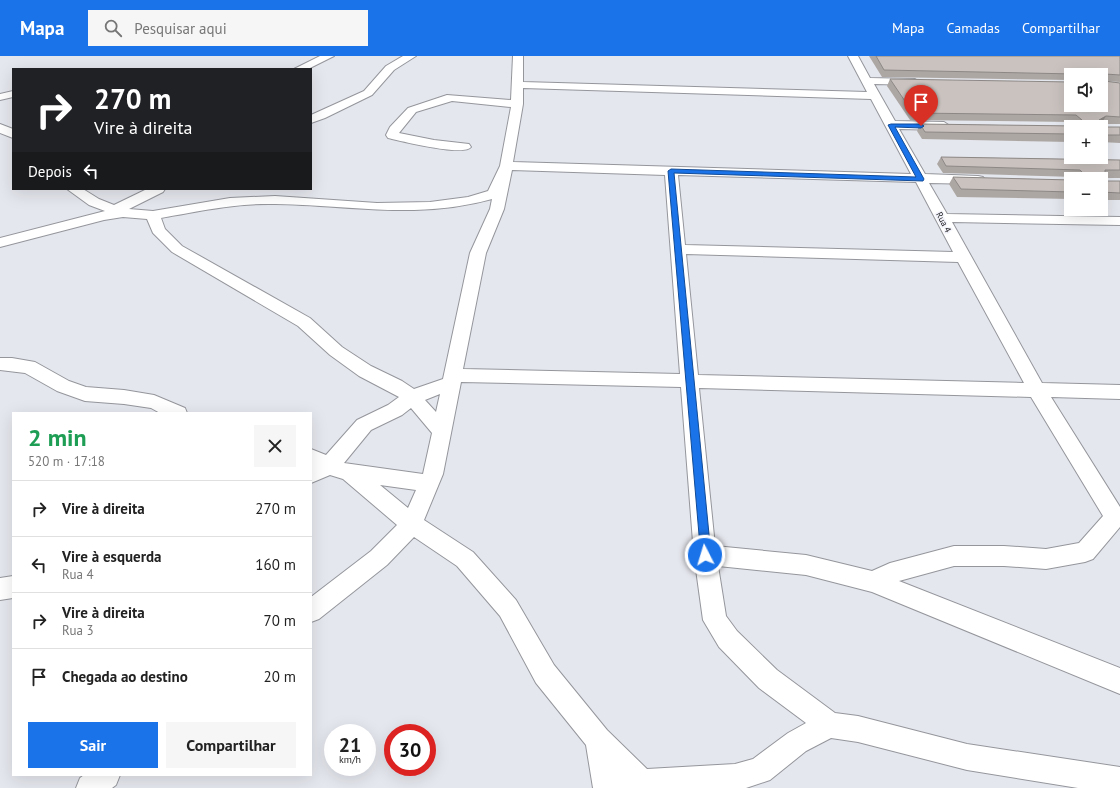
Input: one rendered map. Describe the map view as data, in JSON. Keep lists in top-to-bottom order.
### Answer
{
  "streets": {
    "street": ["Rua 4"]
  },
  "page": {
    "header": "Mapa",
    "search": "Pesquisar aqui",
    "nav": ["Mapa", "Camadas", "Compartilhar"],
    "map_buttons": ["+", "−"],
    "turn": ["270 m", "Vire à direita"],
    "then": "Depois",
    "heading": ["2 min", "520 m · 17:18"],
    "list": [
      {
        "name": "Vire à direita",
        "value": "270 m"
      },
      {
        "name": "Vire à esquerda",
        "note": "Rua 4",
        "value": "160 m"
      },
      {
        "name": "Vire à direita",
        "note": "Rua 3",
        "value": "70 m"
      },
      {
        "name": "Chegada ao destino",
        "value": "20 m"
      }
    ],
    "buttons": ["Sair", "Compartilhar"],
    "speed": "21 km/h",
    "limit": "30"
  }
}
